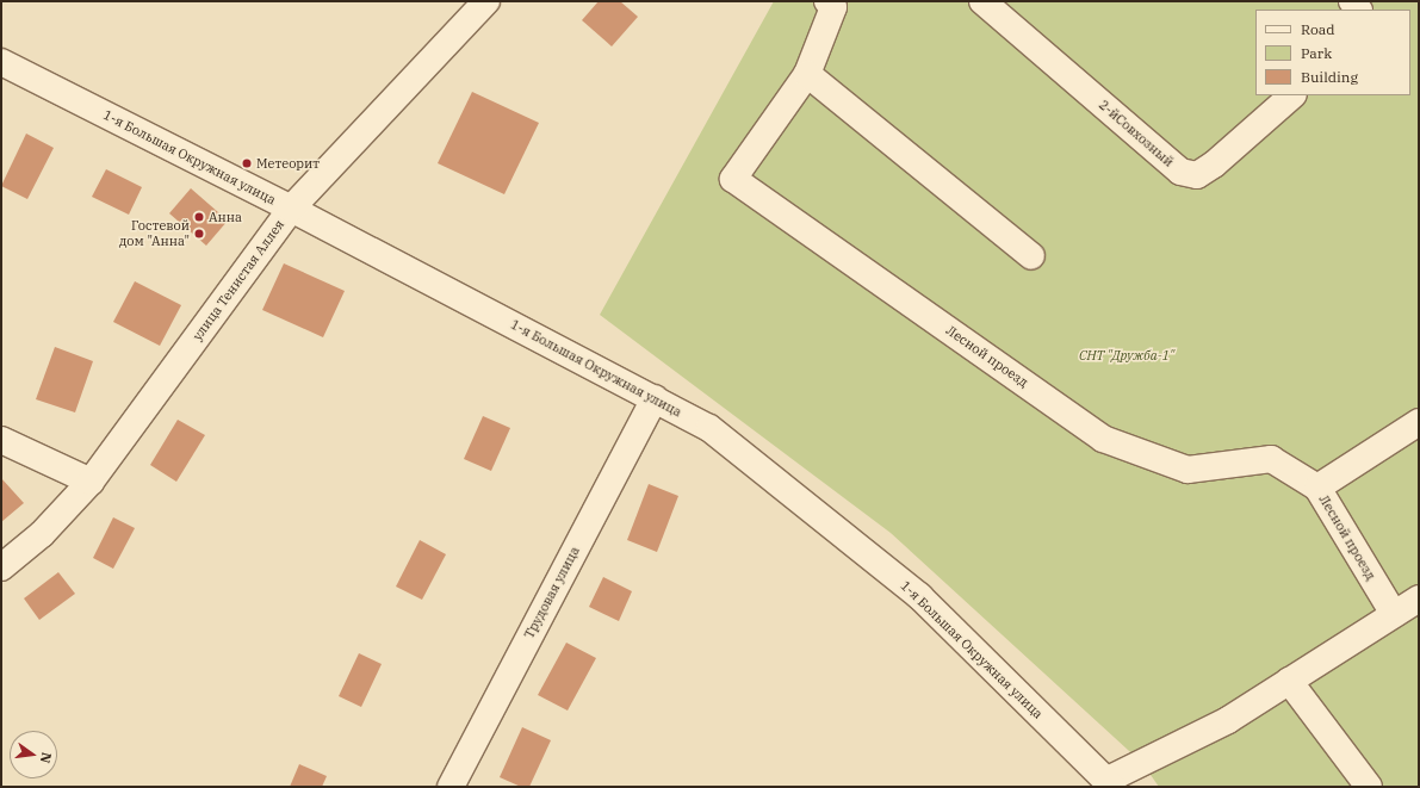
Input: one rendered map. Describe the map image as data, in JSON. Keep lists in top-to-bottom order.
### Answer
{
  "streets": {
    "street": [
      "2-йСовхозный",
      "1-я Большая Окружная улица",
      "улица Тенистая Аллея",
      "Лесной проезд",
      "Трудовая улица"
    ]
  },
  "crossings": [
    ["1-я Большая Окружная улица", "улица Тенистая Аллея"],
    ["1-я Большая Окружная улица", "Трудовая улица"]
  ],
  "parks": ["СНТ \"Дружба-1\""],
  "places": ["Метеорит", "Анна", "Гостевой дом \"Анна\""],
  "legend": ["Road", "Park", "Building"],
  "north": "right"
}
